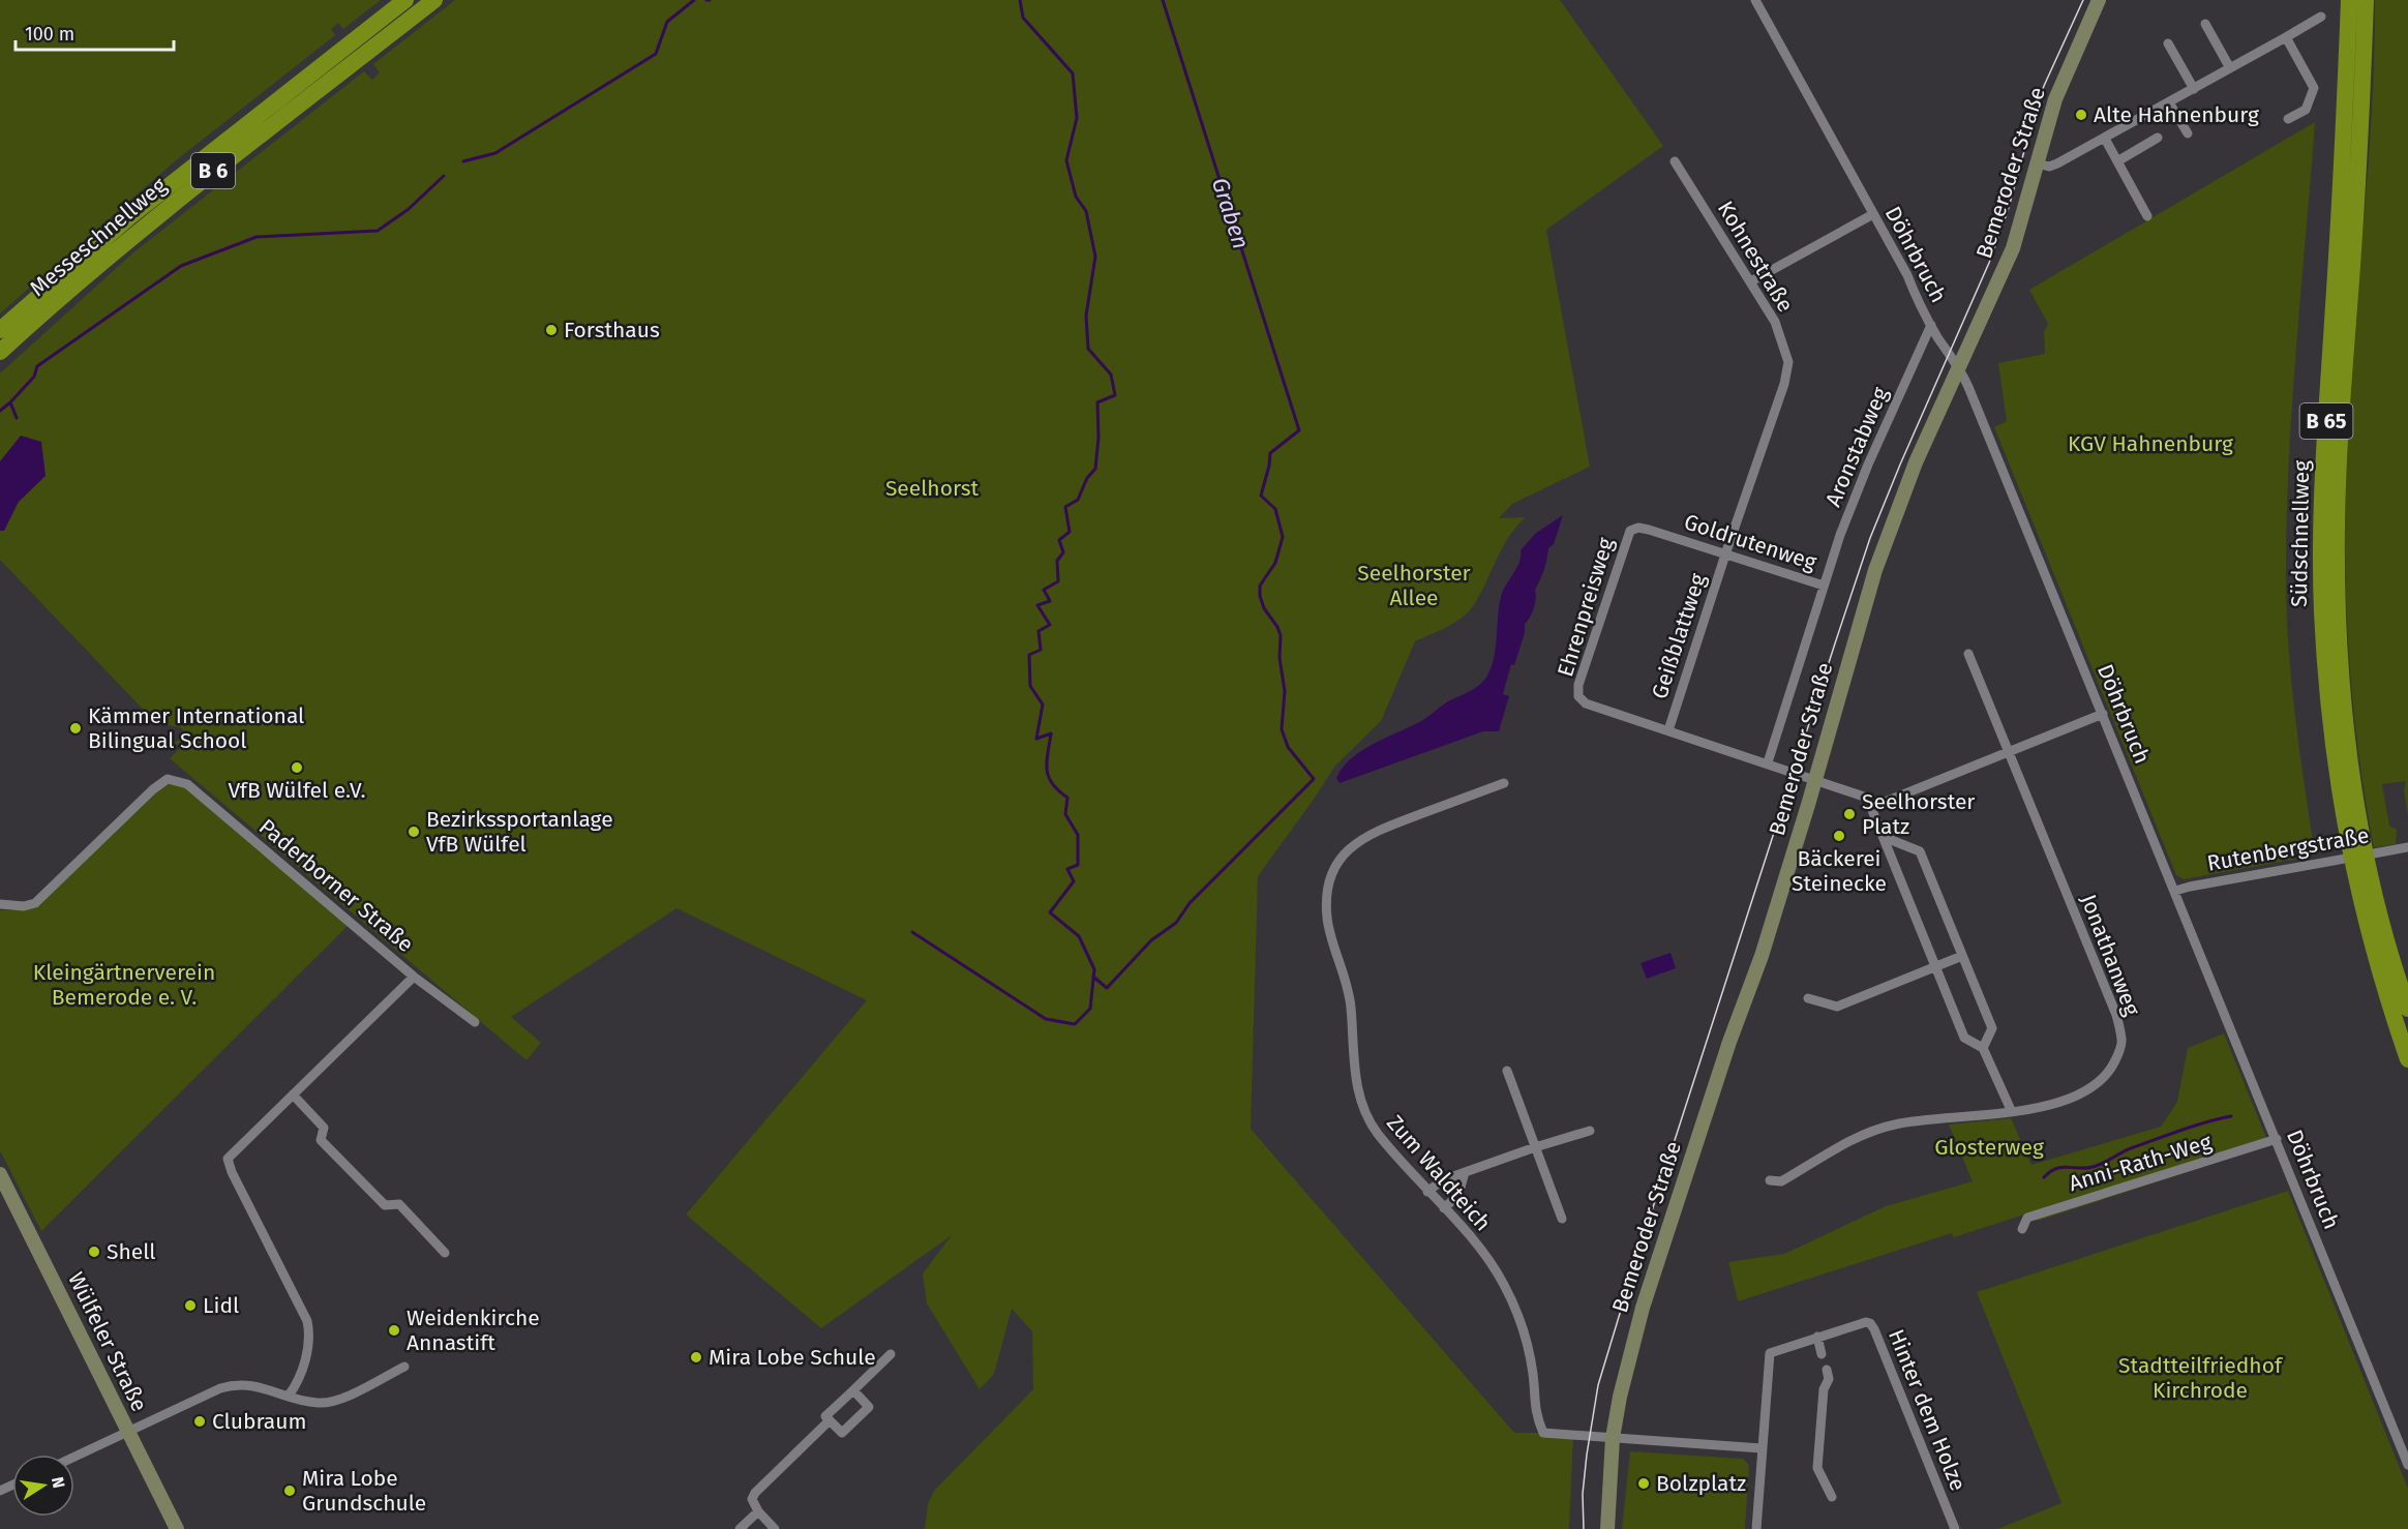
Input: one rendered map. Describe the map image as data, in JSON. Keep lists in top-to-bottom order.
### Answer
{
  "streets": {
    "highway": [
      "B 6",
      "Messeschnellweg",
      "B 65",
      "Südschnellweg"
    ],
    "main road": ["Bemeroder Straße", "Wülfeler Straße"],
    "street": [
      "Döhrbruch",
      "Kohnestraße",
      "Aronstabweg",
      "Goldrutenweg",
      "Ehrenpreisweg",
      "Geißblattweg",
      "Rutenbergstraße",
      "Paderborner Straße",
      "Jonathanweg",
      "Anni-Rath-Weg",
      "Zum Waldteich",
      "Hinter dem Holze"
    ]
  },
  "crossings": [
    ["Bemeroder Straße", "Döhrbruch"],
    ["Bemeroder Straße", "Zum Waldteich"],
    ["Döhrbruch", "Aronstabweg"],
    ["Döhrbruch", "Rutenbergstraße"],
    ["Döhrbruch", "Anni-Rath-Weg"],
    ["Kohnestraße", "Goldrutenweg"],
    ["Kohnestraße", "Geißblattweg"],
    ["Aronstabweg", "Goldrutenweg"],
    ["Goldrutenweg", "Ehrenpreisweg"],
    ["Goldrutenweg", "Geißblattweg"],
    ["Ehrenpreisweg", "Geißblattweg"]
  ],
  "water": ["Graben"],
  "parks": [
    "KGV Hahnenburg",
    "Seelhorst",
    "Seelhorster Allee",
    "Kleingärtnerverein Bemerode e. V.",
    "Glosterweg",
    "Stadtteilfriedhof Kirchrode"
  ],
  "places": [
    "Alte Hahnenburg",
    "Forsthaus",
    "Kämmer International Bilingual School",
    "VfB Wülfel e.V.",
    "Seelhorster Platz",
    "Bezirkssportanlage VfB Wülfel",
    "Bäckerei Steinecke",
    "Shell",
    "Lidl",
    "Weidenkirche Annastift",
    "Mira Lobe Schule",
    "Clubraum",
    "Bolzplatz",
    "Mira Lobe Grundschule"
  ],
  "scale_bar": "100 m",
  "north": "right"
}
